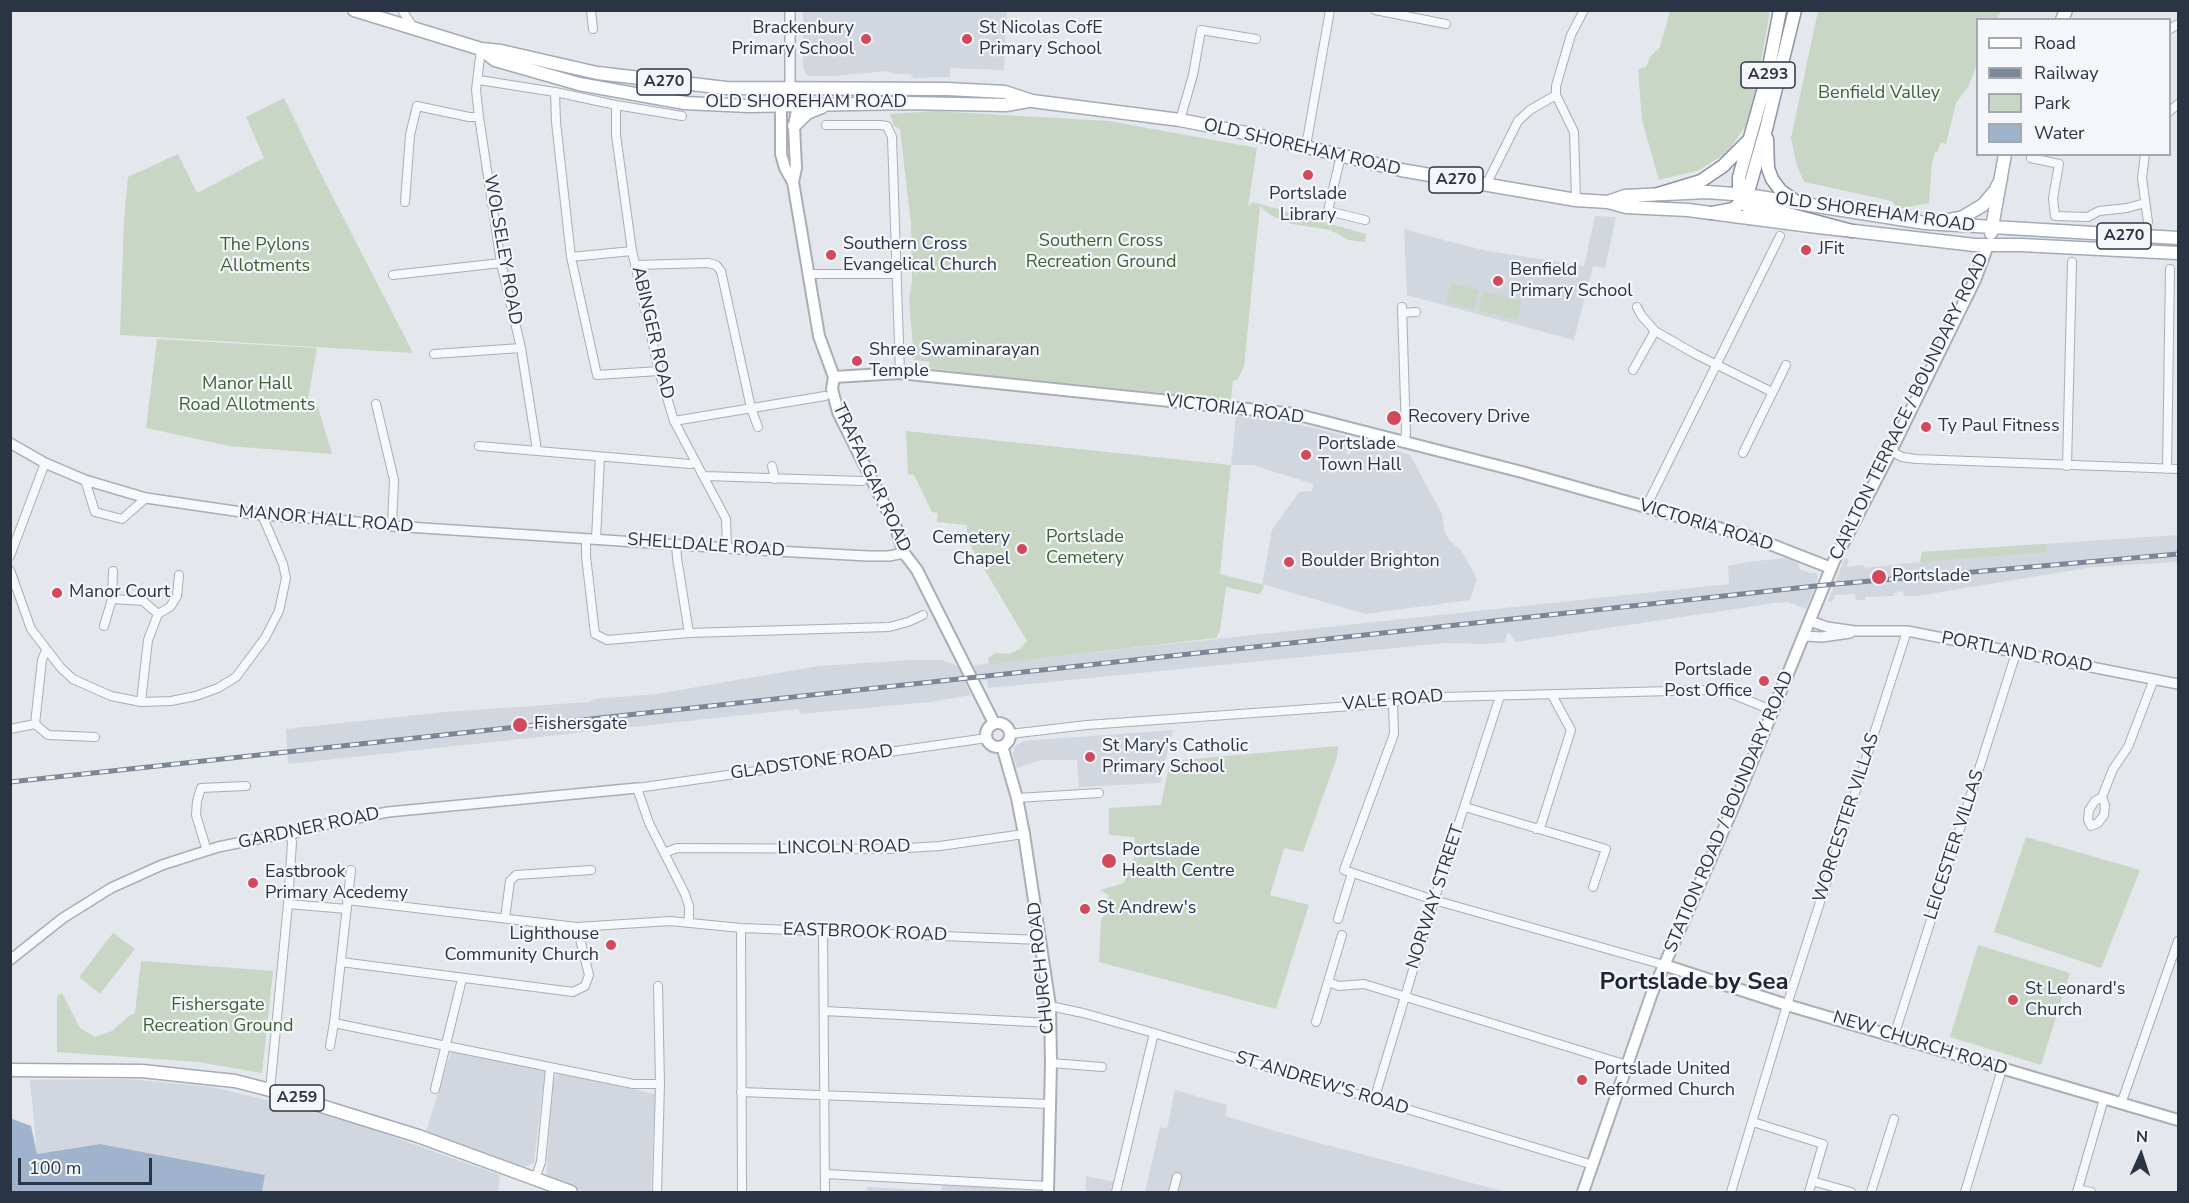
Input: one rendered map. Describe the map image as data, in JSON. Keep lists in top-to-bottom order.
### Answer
{
  "streets": {
    "main road": [
      "A293",
      "A270",
      "OLD SHOREHAM ROAD",
      "CARLTON TERRACE / BOUNDARY ROAD",
      "VICTORIA ROAD",
      "TRAFALGAR ROAD",
      "STATION ROAD / BOUNDARY ROAD",
      "CHURCH ROAD",
      "NEW CHURCH ROAD",
      "A259"
    ],
    "street": [
      "WOLSELEY ROAD",
      "ABINGER ROAD",
      "MANOR HALL ROAD",
      "SHELLDALE ROAD",
      "PORTLAND ROAD",
      "VALE ROAD",
      "GLADSTONE ROAD",
      "WORCESTER VILLAS",
      "GARDNER ROAD",
      "LEICESTER VILLAS",
      "LINCOLN ROAD",
      "NORWAY STREET",
      "EASTBROOK ROAD",
      "ST ANDREW'S ROAD"
    ]
  },
  "crossings": [
    ["A293", "OLD SHOREHAM ROAD"],
    ["OLD SHOREHAM ROAD", "WOLSELEY ROAD"],
    ["OLD SHOREHAM ROAD", "CARLTON TERRACE / BOUNDARY ROAD"],
    ["OLD SHOREHAM ROAD", "TRAFALGAR ROAD"],
    ["ABINGER ROAD", "SHELLDALE ROAD"],
    ["CARLTON TERRACE / BOUNDARY ROAD", "VICTORIA ROAD"],
    ["CARLTON TERRACE / BOUNDARY ROAD", "STATION ROAD / BOUNDARY ROAD"],
    ["VICTORIA ROAD", "TRAFALGAR ROAD"],
    ["VICTORIA ROAD", "STATION ROAD / BOUNDARY ROAD"],
    ["TRAFALGAR ROAD", "SHELLDALE ROAD"],
    ["TRAFALGAR ROAD", "VALE ROAD"],
    ["TRAFALGAR ROAD", "GLADSTONE ROAD"],
    ["TRAFALGAR ROAD", "CHURCH ROAD"],
    ["MANOR HALL ROAD", "SHELLDALE ROAD"],
    ["PORTLAND ROAD", "STATION ROAD / BOUNDARY ROAD"],
    ["PORTLAND ROAD", "WORCESTER VILLAS"],
    ["PORTLAND ROAD", "LEICESTER VILLAS"],
    ["VALE ROAD", "GLADSTONE ROAD"],
    ["VALE ROAD", "STATION ROAD / BOUNDARY ROAD"],
    ["VALE ROAD", "NORWAY STREET"],
    ["VALE ROAD", "CHURCH ROAD"],
    ["GLADSTONE ROAD", "GARDNER ROAD"],
    ["GLADSTONE ROAD", "CHURCH ROAD"],
    ["STATION ROAD / BOUNDARY ROAD", "NEW CHURCH ROAD"],
    ["STATION ROAD / BOUNDARY ROAD", "ST ANDREW'S ROAD"],
    ["WORCESTER VILLAS", "NEW CHURCH ROAD"],
    ["LEICESTER VILLAS", "NEW CHURCH ROAD"],
    ["LINCOLN ROAD", "CHURCH ROAD"],
    ["NORWAY STREET", "ST ANDREW'S ROAD"],
    ["EASTBROOK ROAD", "CHURCH ROAD"],
    ["CHURCH ROAD", "ST ANDREW'S ROAD"]
  ],
  "districts": ["Portslade by Sea"],
  "parks": [
    "Benfield Valley",
    "Southern Cross Recreation Ground",
    "The Pylons Allotments",
    "Manor Hall Road Allotments",
    "Portslade Cemetery",
    "Fishersgate Recreation Ground"
  ],
  "places": [
    "Brackenbury Primary School",
    "St Nicolas CofE Primary School",
    "Portslade Library",
    "JFit",
    "Southern Cross Evangelical Church",
    "Benfield Primary School",
    "Shree Swaminarayan Temple",
    "Recovery Drive",
    "Ty Paul Fitness",
    "Portslade Town Hall",
    "Cemetery Chapel",
    "Boulder Brighton",
    "Portslade",
    "Manor Court",
    "Portslade Post Office",
    "Fishersgate",
    "St Mary's Catholic Primary School",
    "Portslade Health Centre",
    "Eastbrook Primary Acedemy",
    "St Andrew's",
    "Lighthouse Community Church",
    "St Leonard's Church",
    "Portslade United Reformed Church"
  ],
  "legend": [
    "Road",
    "Railway",
    "Park",
    "Water"
  ],
  "scale_bar": "100 m",
  "north": "top"
}
